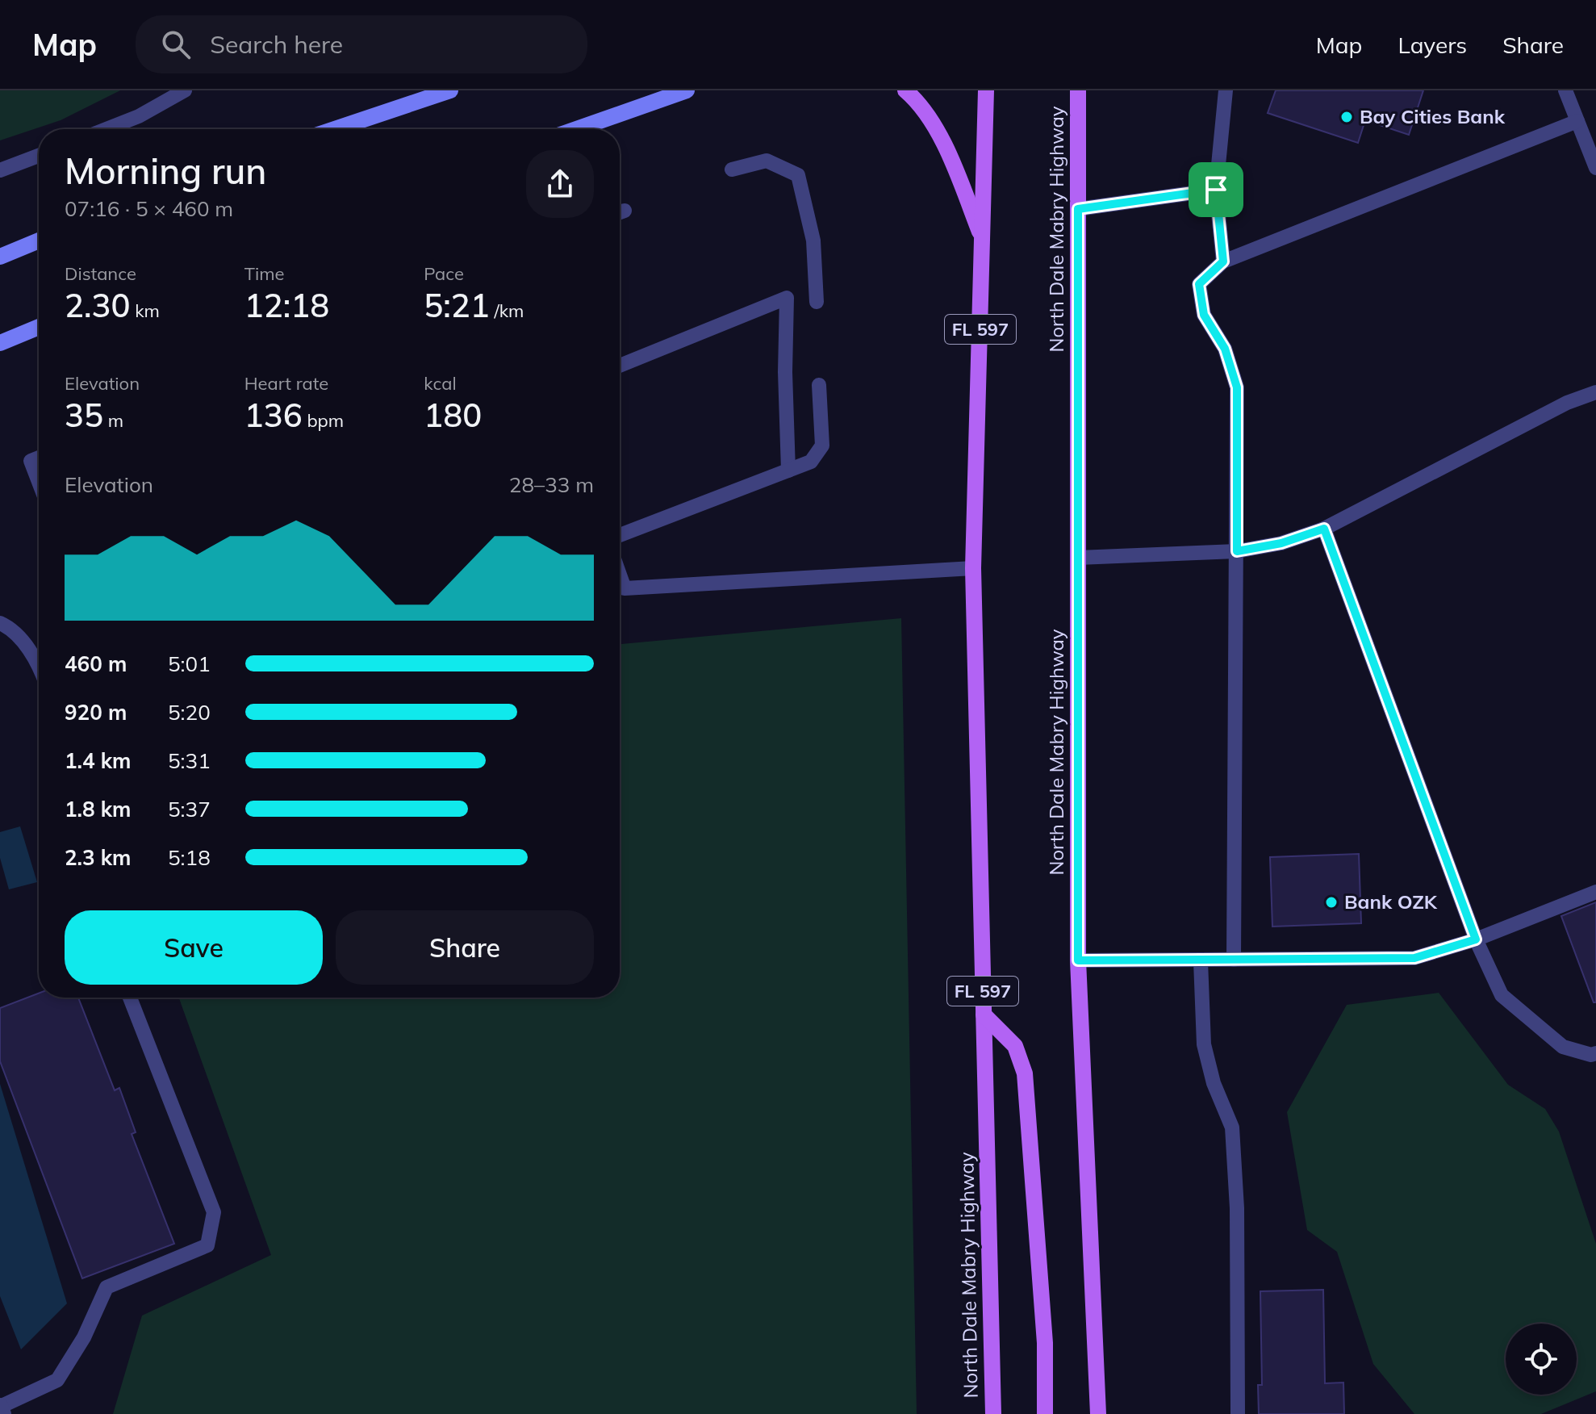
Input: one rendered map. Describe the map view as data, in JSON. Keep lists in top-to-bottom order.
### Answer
{
  "streets": {
    "main road": ["North Dale Mabry Highway", "FL 597"]
  },
  "places": ["Bay Cities Bank", "Bank OZK"],
  "page": {
    "header": "Map",
    "search": "Search here",
    "nav": ["Map", "Layers", "Share"],
    "heading": ["Morning run", "07:16 · 5 × 460 m"],
    "stats": [
      ["Distance", "2.30 km"],
      ["Time", "12:18"],
      ["Pace", "5:21 /km"],
      ["Elevation", "35 m"],
      ["Heart rate", "136 bpm"],
      ["kcal", "180"]
    ],
    "chart": ["Elevation", "28–33 m"],
    "list": [
      {
        "name": "460 m",
        "note": "5:01"
      },
      {
        "name": "920 m",
        "note": "5:20"
      },
      {
        "name": "1.4 km",
        "note": "5:31"
      },
      {
        "name": "1.8 km",
        "note": "5:37"
      },
      {
        "name": "2.3 km",
        "note": "5:18"
      }
    ],
    "buttons": ["Save", "Share"]
  }
}
